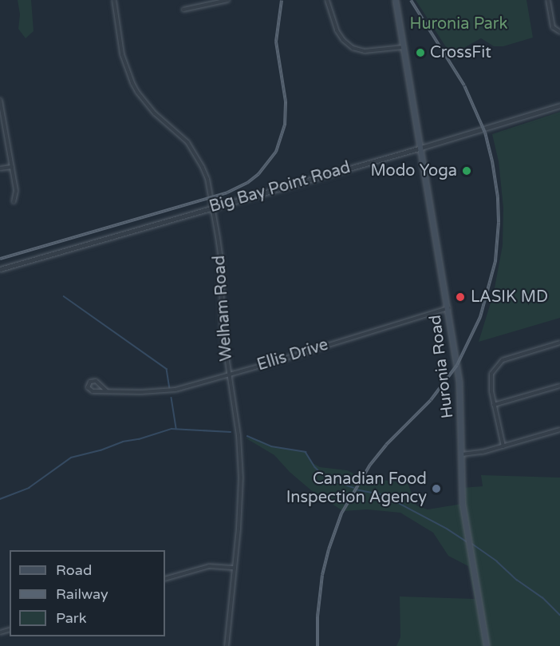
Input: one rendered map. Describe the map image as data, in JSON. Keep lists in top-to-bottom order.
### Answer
{
  "streets": {
    "main road": ["Huronia Road"],
    "street": ["Big Bay Point Road", "Welham Road", "Ellis Drive"]
  },
  "crossings": [
    ["Big Bay Point Road", "Welham Road"],
    ["Big Bay Point Road", "Huronia Road"],
    ["Welham Road", "Ellis Drive"],
    ["Ellis Drive", "Huronia Road"]
  ],
  "parks": ["Huronia Park"],
  "places": [
    "CrossFit",
    "Modo Yoga",
    "LASIK MD",
    "Canadian Food Inspection Agency"
  ],
  "legend": ["Road", "Railway", "Park"]
}
